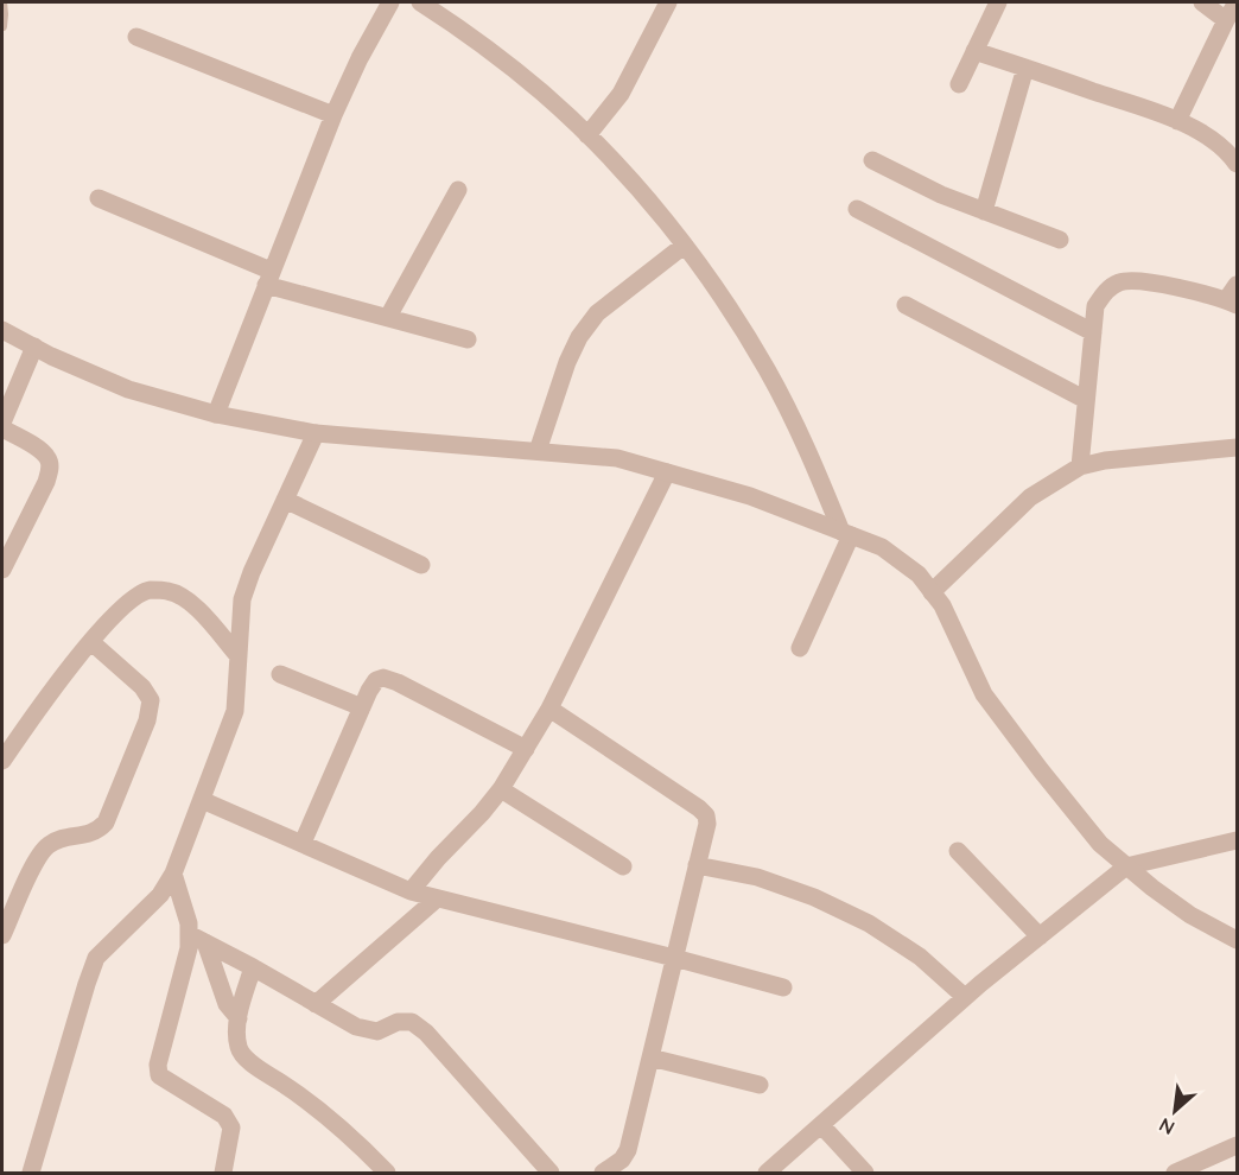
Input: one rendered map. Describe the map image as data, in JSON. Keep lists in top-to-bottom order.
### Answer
{
  "north": "bottom left"
}
